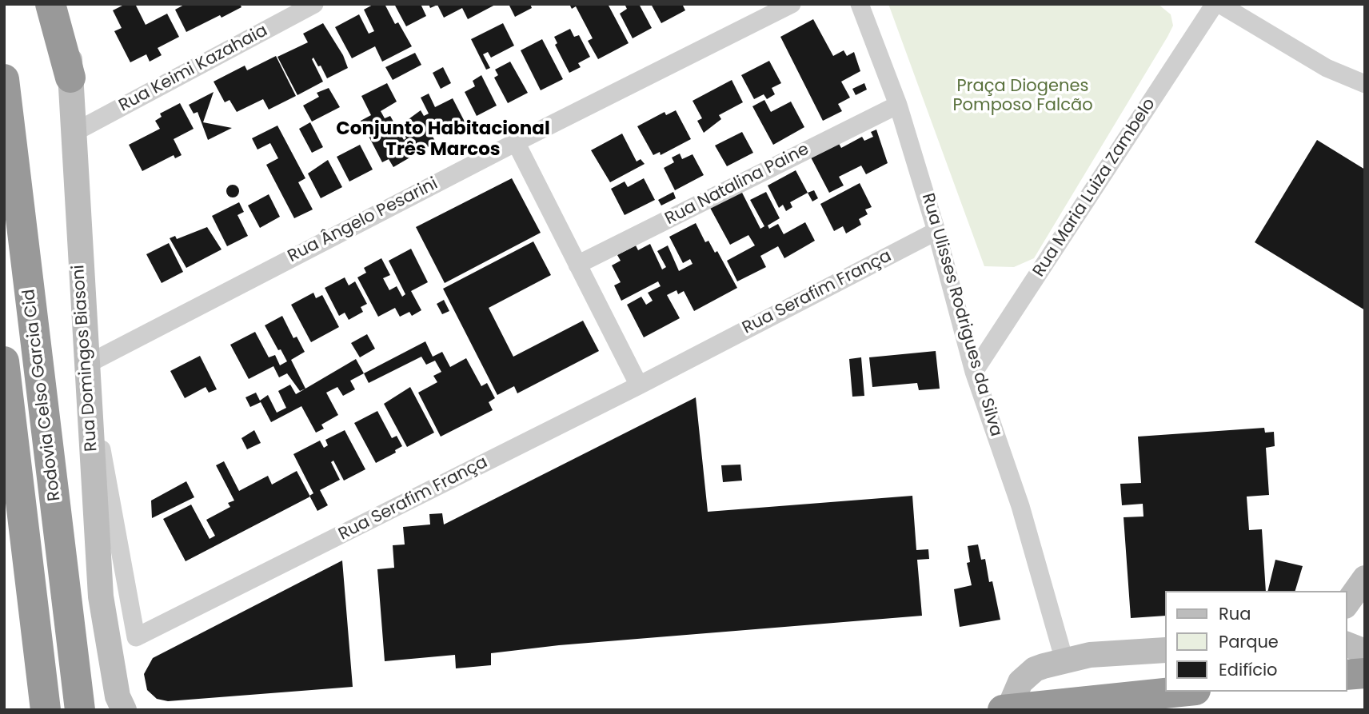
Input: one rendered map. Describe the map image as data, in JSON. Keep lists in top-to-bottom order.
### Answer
{
  "streets": {
    "highway": ["Rodovia Celso Garcia Cid"],
    "main road": ["Rua Domingos Biasoni"],
    "street": [
      "Rua Keimi Kazahaia",
      "Rua Natalina Paine",
      "Rua Maria Luiza Zambelo",
      "Rua Ângelo Pesarini",
      "Rua Serafim França",
      "Rua Ulisses Rodrigues da Silva"
    ]
  },
  "crossings": [
    ["Rua Keimi Kazahaia", "Rua Domingos Biasoni"],
    ["Rua Natalina Paine", "Rua Ulisses Rodrigues da Silva"],
    ["Rua Maria Luiza Zambelo", "Rua Ulisses Rodrigues da Silva"],
    ["Rua Ângelo Pesarini", "Rua Serafim França"],
    ["Rua Ângelo Pesarini", "Rua Domingos Biasoni"],
    ["Rua Serafim França", "Rua Ulisses Rodrigues da Silva"],
    ["Rua Serafim França", "Rua Domingos Biasoni"]
  ],
  "districts": ["Conjunto Habitacional Três Marcos"],
  "parks": ["Praça Diogenes Pomposo Falcão"],
  "legend": ["Rua", "Parque", "Edifício"]
}
